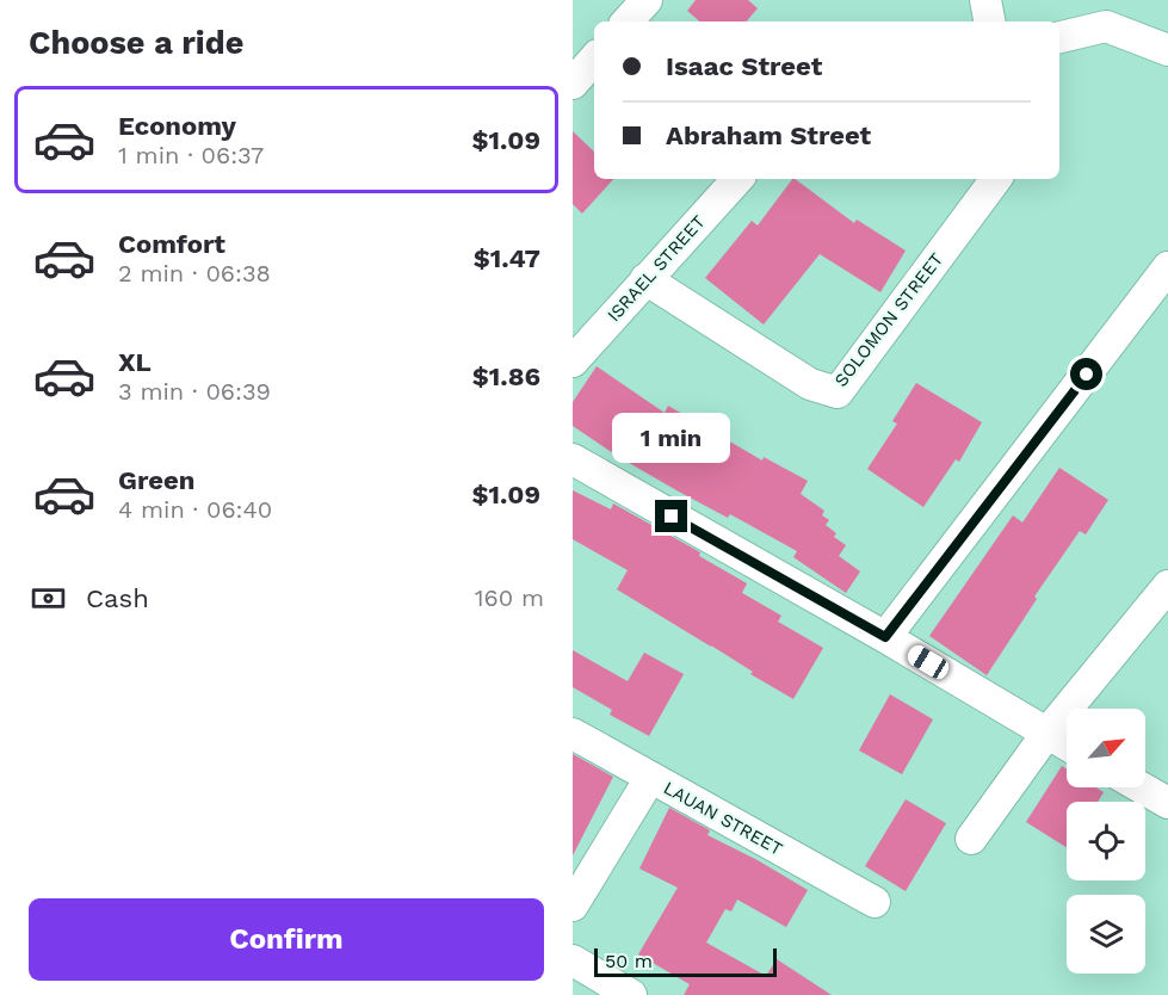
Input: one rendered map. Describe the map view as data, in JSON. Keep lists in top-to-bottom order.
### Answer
{
  "streets": {
    "street": ["ISRAEL STREET", "SOLOMON STREET", "LAUAN STREET"]
  },
  "crossings": [
    ["ISRAEL STREET", "SOLOMON STREET"]
  ],
  "scale_bar": "50 m",
  "north": "top right",
  "page": {
    "heading": "Choose a ride",
    "banner": ["Isaac Street", "Abraham Street"],
    "list": [
      {
        "name": "Economy",
        "note": "1 min · 06:37",
        "value": "$1.09"
      },
      {
        "name": "Comfort",
        "note": "2 min · 06:38",
        "value": "$1.47"
      },
      {
        "name": "XL",
        "note": "3 min · 06:39",
        "value": "$1.86"
      },
      {
        "name": "Green",
        "note": "4 min · 06:40",
        "value": "$1.09"
      }
    ],
    "bubble": "1 min",
    "pay": ["Cash", "160 m"],
    "buttons": "Confirm",
    "scale": "50 m"
  }
}
